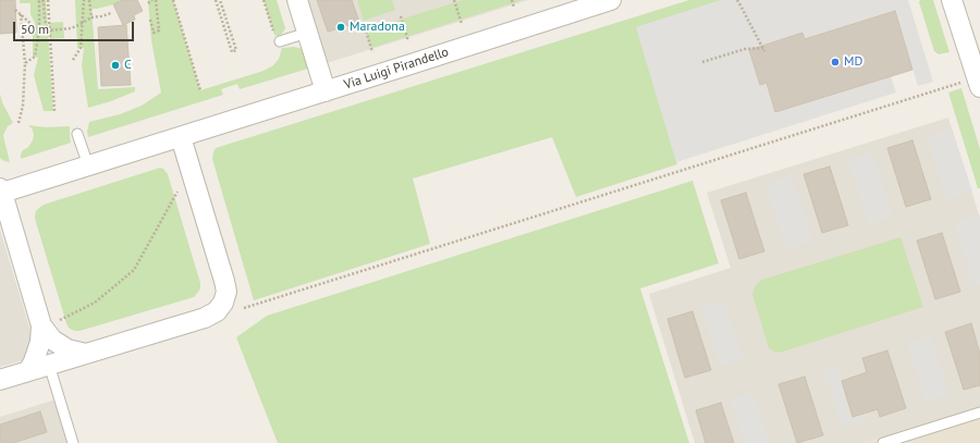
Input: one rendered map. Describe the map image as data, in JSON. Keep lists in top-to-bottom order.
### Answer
{
  "streets": {
    "street": ["Via Luigi Pirandello"]
  },
  "places": ["Maradona", "MD", "C"],
  "scale_bar": "50 m"
}
